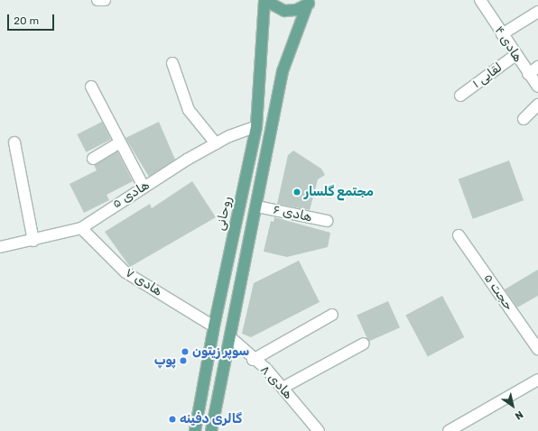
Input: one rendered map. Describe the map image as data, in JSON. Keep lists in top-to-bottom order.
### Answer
{
  "streets": {
    "main road": ["روحانی"],
    "street": [
      "هادی ۴",
      "لقایی ۱",
      "هادی ۵",
      "هادی ۶",
      "هادی ۷",
      "حجت ۵",
      "هادی ۸"
    ]
  },
  "crossings": [
    ["هادی ۴", "لقایی ۱"],
    ["هادی ۵", "روحانی"],
    ["هادی ۵", "هادی ۷"],
    ["روحانی", "هادی ۷"]
  ],
  "places": [
    "مجتمع گلسار",
    "سوپر زیتون",
    "پوپ",
    "گالری دفینه"
  ],
  "scale_bar": "20 m",
  "north": "bottom right"
}
